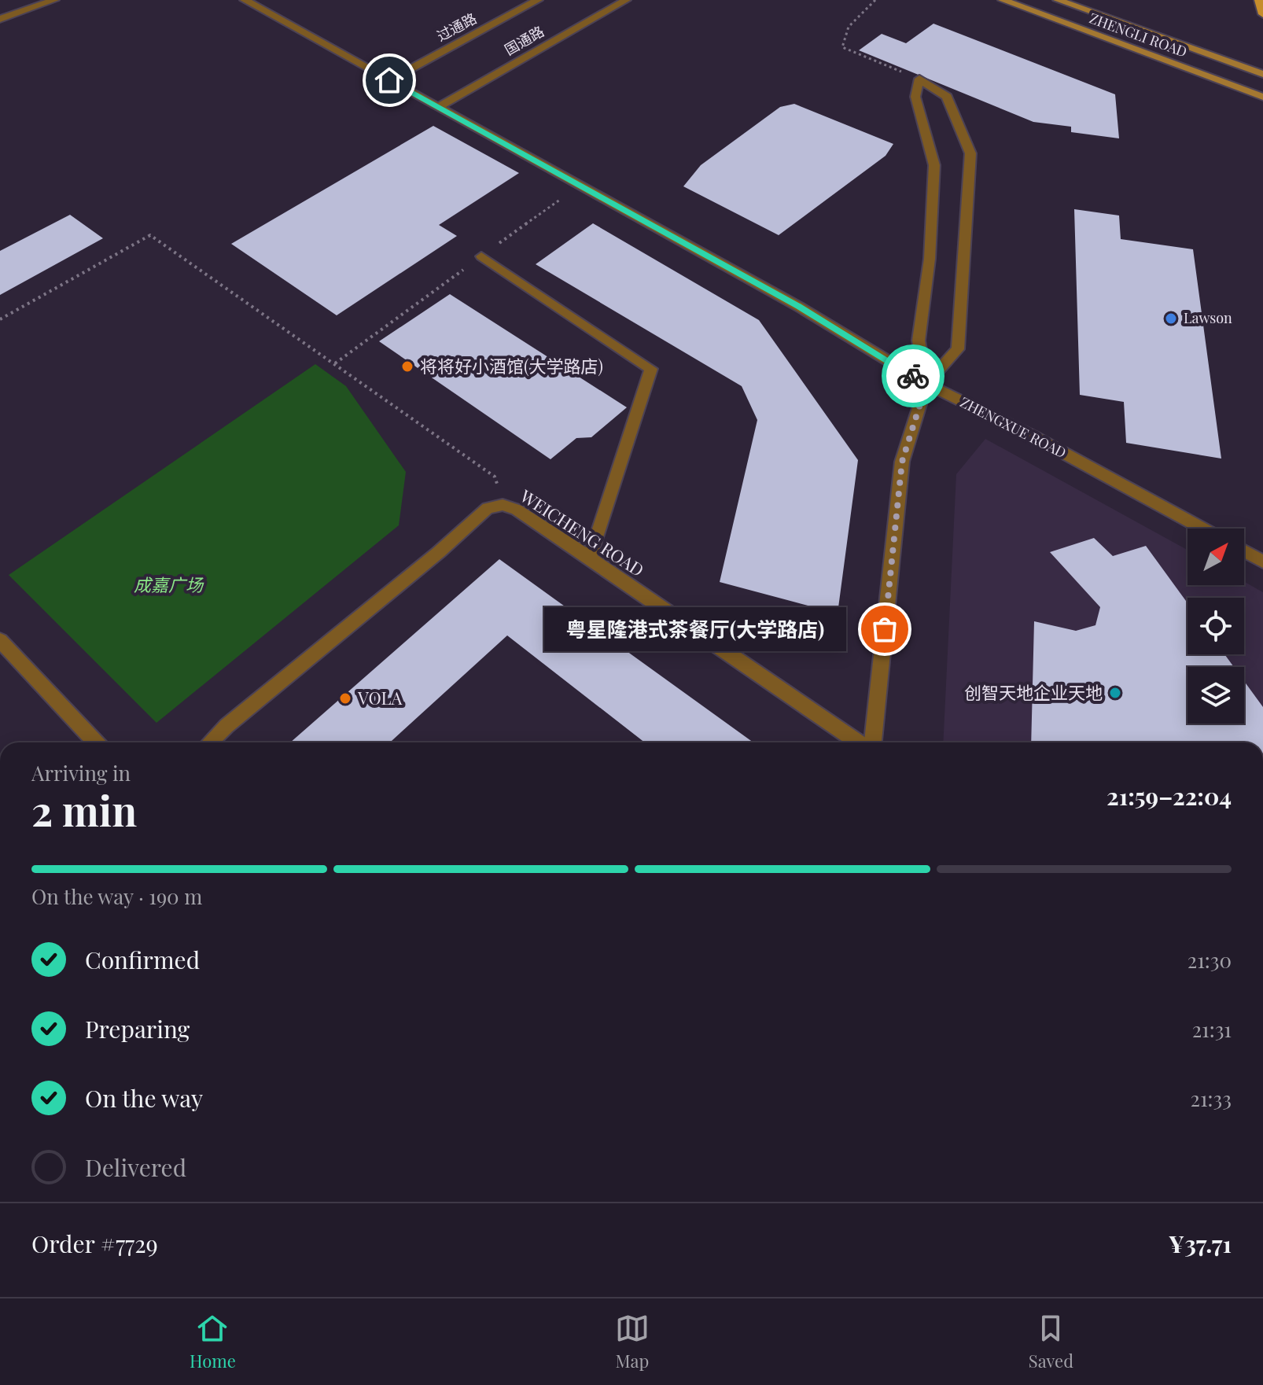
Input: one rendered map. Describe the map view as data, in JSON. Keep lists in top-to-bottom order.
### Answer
{
  "streets": {
    "main road": ["ZHENGLI ROAD"],
    "street": [
      "过通路",
      "国通路",
      "ZHENGXUE ROAD",
      "WEICHENG ROAD"
    ]
  },
  "crossings": [
    ["过通路", "ZHENGXUE ROAD"],
    ["国通路", "ZHENGXUE ROAD"]
  ],
  "parks": ["成嘉广场"],
  "places": [
    "Lawson",
    "将将好小酒馆(大学路店)",
    "粤星隆港式茶餐厅(大学路店)",
    "创智天地企业天地",
    "VOLA"
  ],
  "north": "top right",
  "page": {
    "bubble": "粤星隆港式茶餐厅(大学路店)",
    "heading": ["2 min", "Arriving in", "21:59–22:04"],
    "panel": ["Order #7729", "¥37.71"],
    "bar": "On the way · 190 m",
    "list": [
      ["Confirmed", "21:30"],
      ["Preparing", "21:31"],
      ["On the way", "21:33"],
      "Delivered"
    ],
    "tabs": ["Home", "Map", "Saved"]
  }
}
